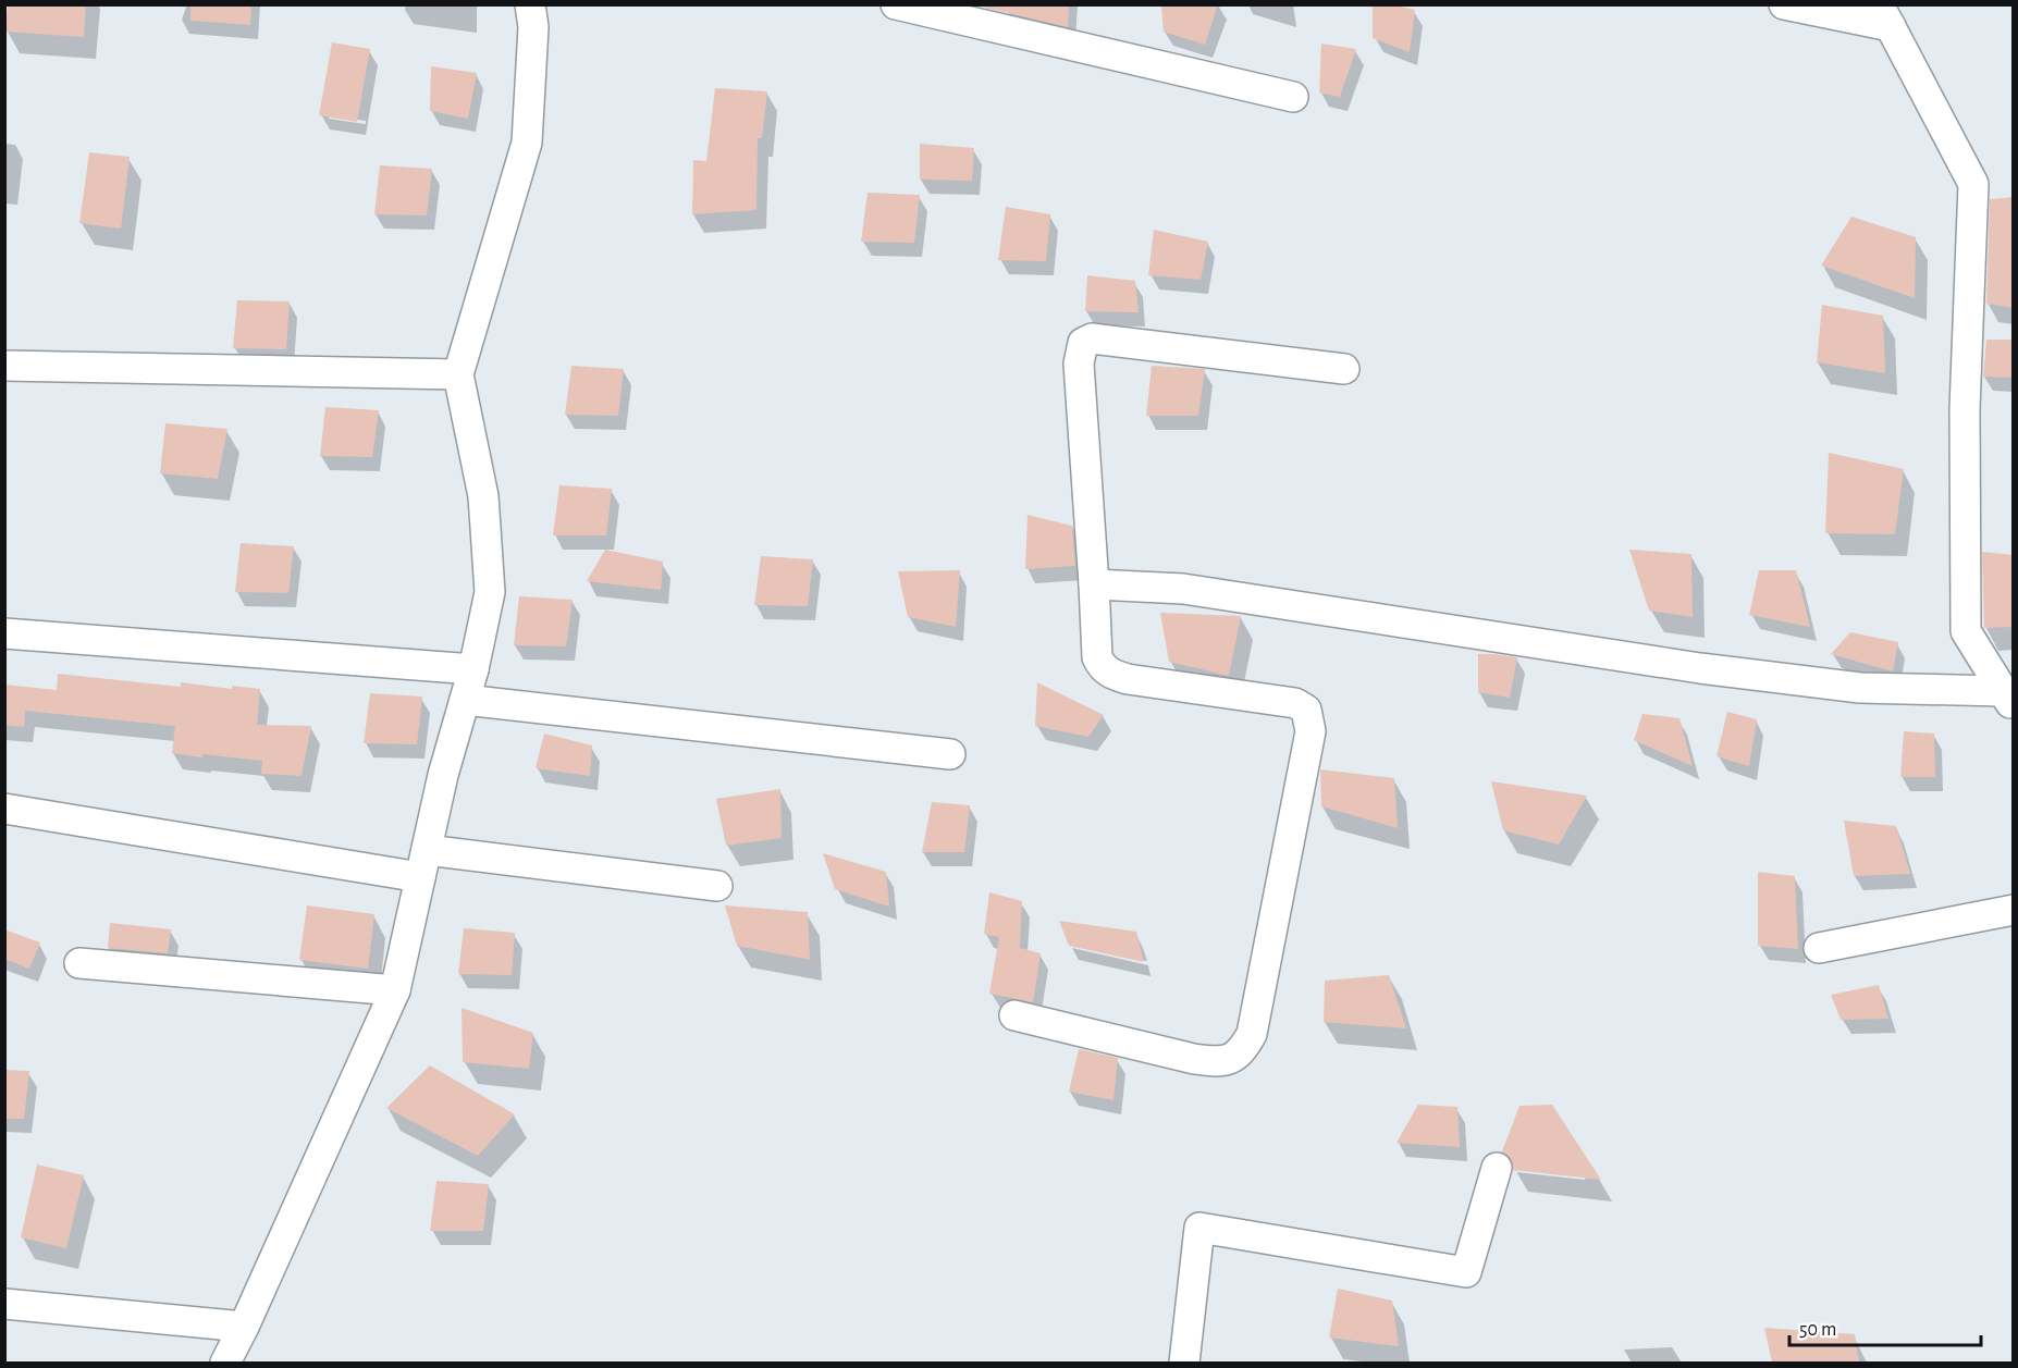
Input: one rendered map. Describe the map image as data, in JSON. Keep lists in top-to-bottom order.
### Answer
{
  "scale_bar": "50 m"
}
